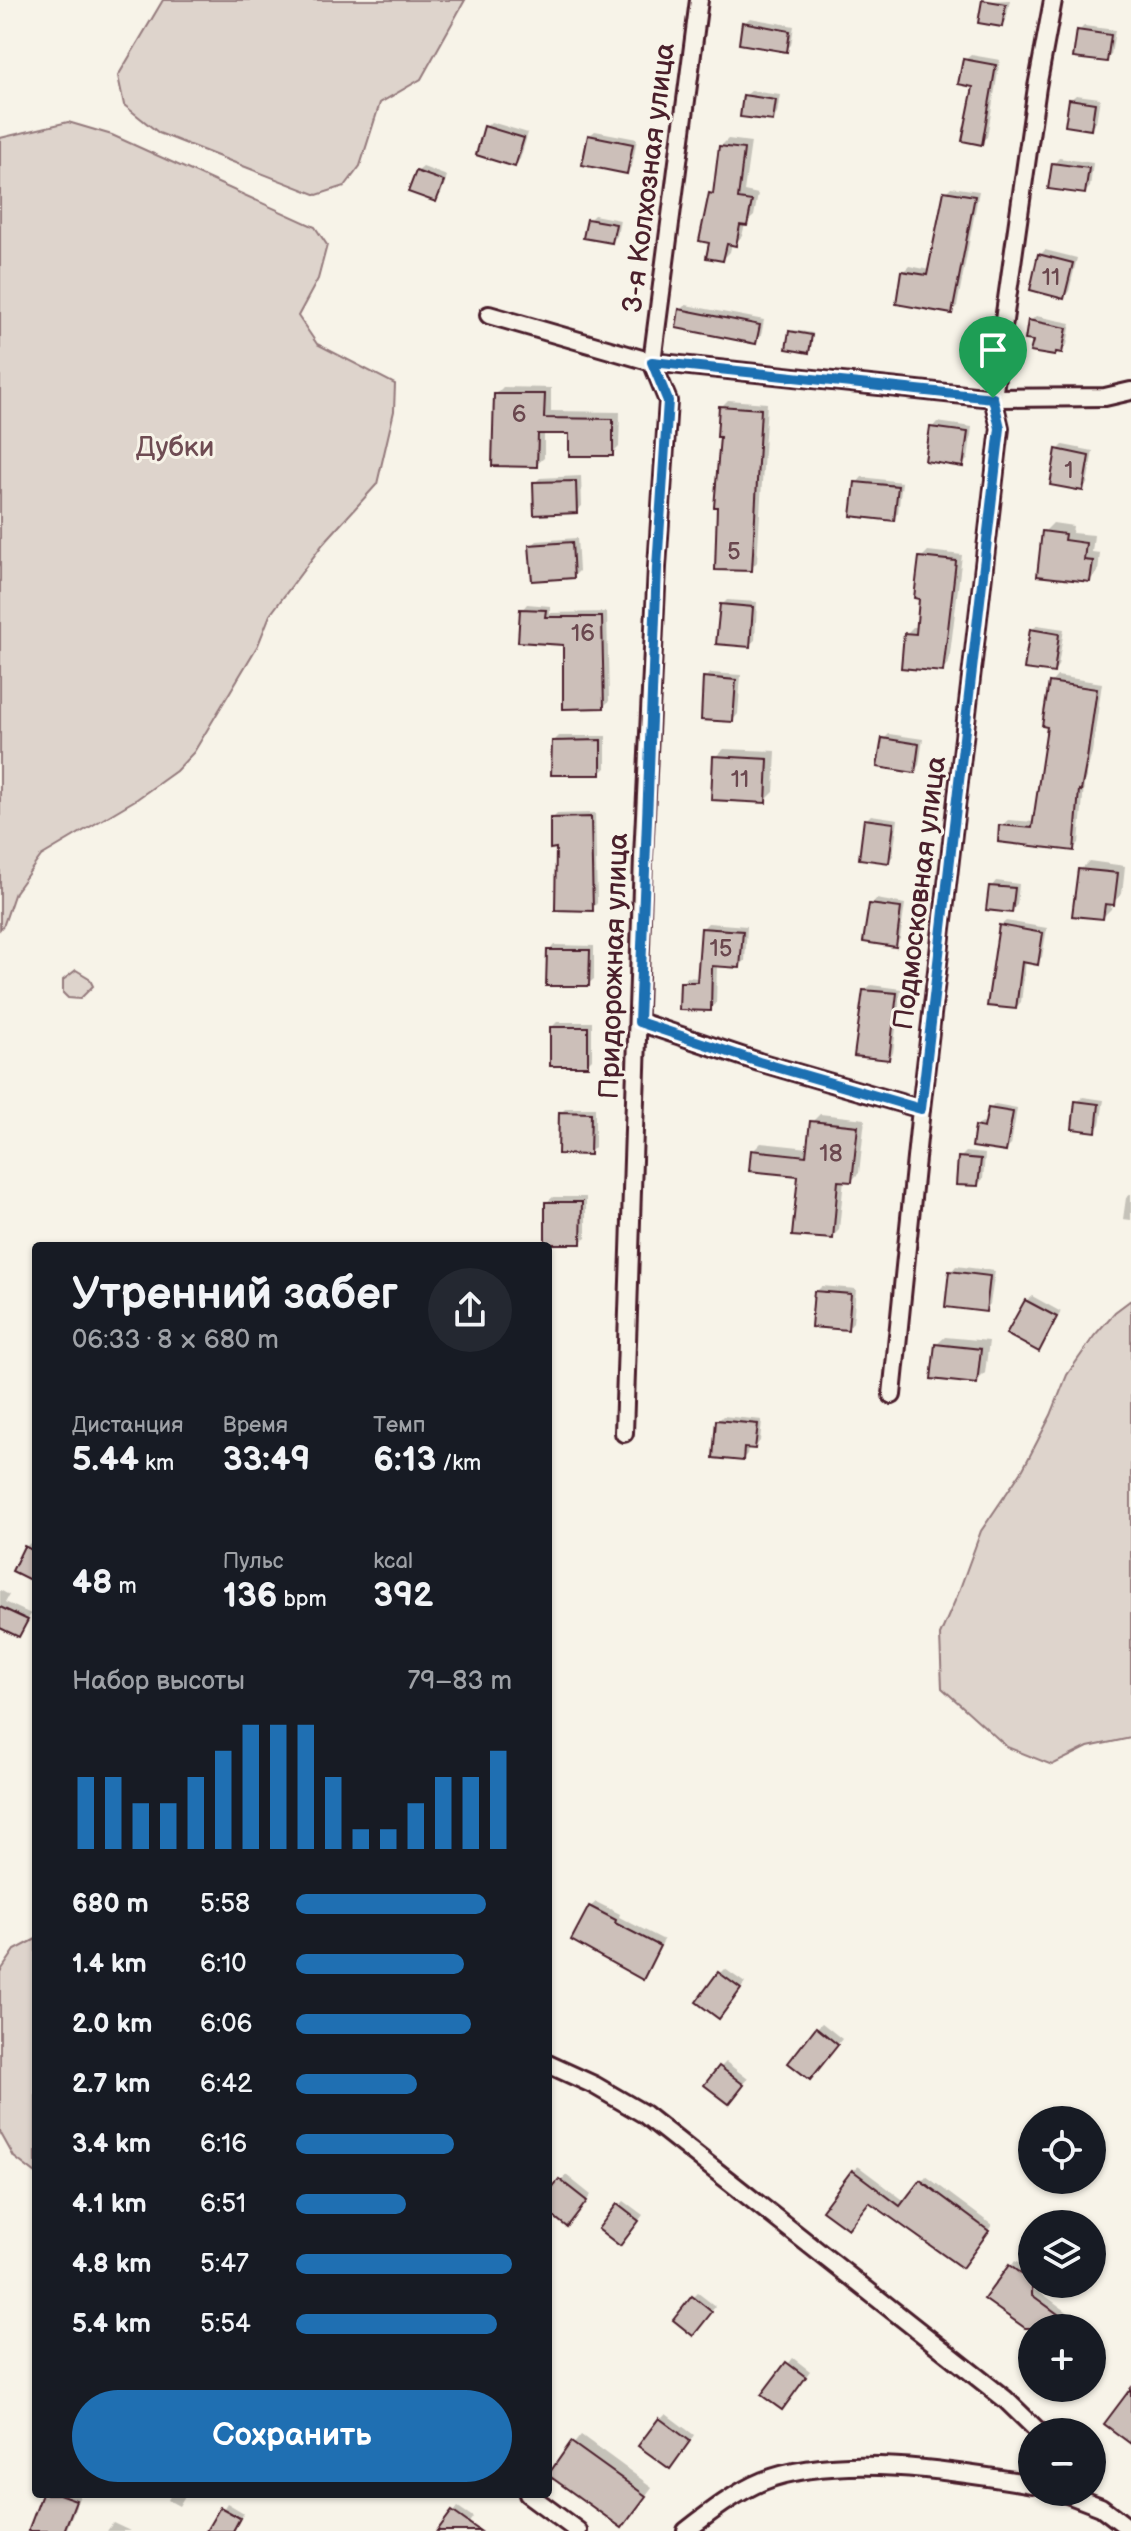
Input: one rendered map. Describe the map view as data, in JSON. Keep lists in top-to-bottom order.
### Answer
{
  "streets": {
    "street": ["3-я Колхозная улица", "Подмосковная улица", "Придорожная улица"]
  },
  "crossings": [
    ["3-я Колхозная улица", "Придорожная улица"]
  ],
  "parks": ["Дубки"],
  "house_numbers": [
    "11",
    "6",
    "1",
    "5",
    "16",
    "11",
    "15",
    "18"
  ],
  "page": {
    "heading": ["Утренний забег", "06:33 · 8 × 680 m"],
    "stats": [
      ["Дистанция", "5.44 km"],
      ["Время", "33:49"],
      ["Темп", "6:13 /km"],
      ["48 m"],
      ["Пульс", "136 bpm"],
      ["kcal", "392"]
    ],
    "chart": ["Набор высоты", "79–83 m"],
    "list": [
      {
        "name": "680 m",
        "note": "5:58"
      },
      {
        "name": "1.4 km",
        "note": "6:10"
      },
      {
        "name": "2.0 km",
        "note": "6:06"
      },
      {
        "name": "2.7 km",
        "note": "6:42"
      },
      {
        "name": "3.4 km",
        "note": "6:16"
      },
      {
        "name": "4.1 km",
        "note": "6:51"
      },
      {
        "name": "4.8 km",
        "note": "5:47"
      },
      {
        "name": "5.4 km",
        "note": "5:54"
      }
    ],
    "map_buttons": ["+", "−"],
    "buttons": "Сохранить"
  }
}
